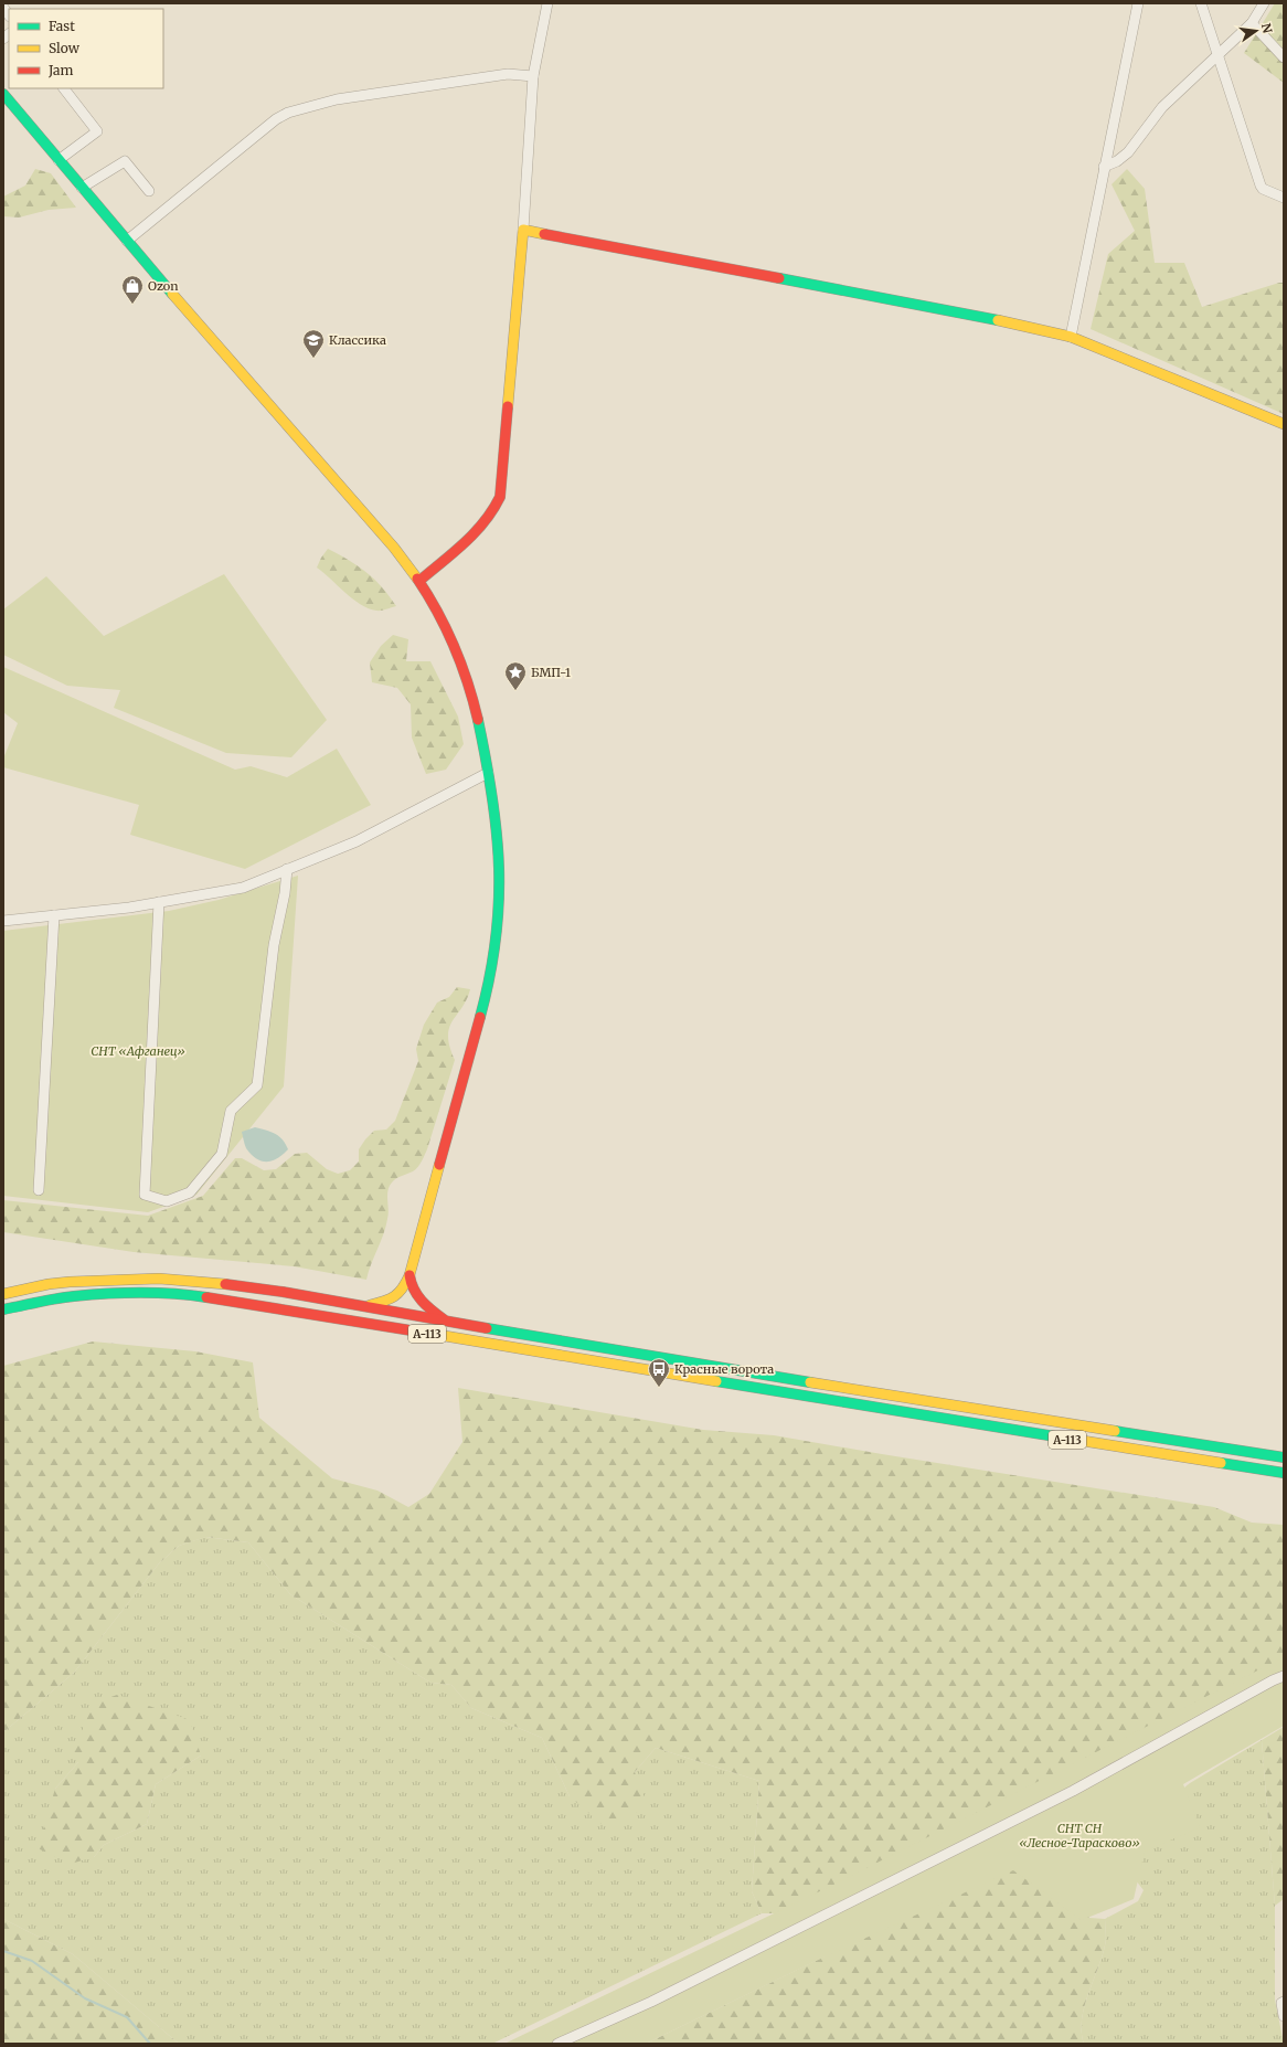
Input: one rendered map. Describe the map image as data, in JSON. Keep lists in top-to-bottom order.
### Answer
{
  "streets": {
    "main road": ["А-113"]
  },
  "parks": ["СНТ «Афганец»", "СНТ СН «Лесное-Тарасково»"],
  "places": {
    "shop": ["Ozon"],
    "school or university": ["Классика"],
    "place": ["БМП-1"],
    "bus stop": ["Красные ворота"]
  },
  "legend": ["Fast", "Slow", "Jam"],
  "north": "right"
}
